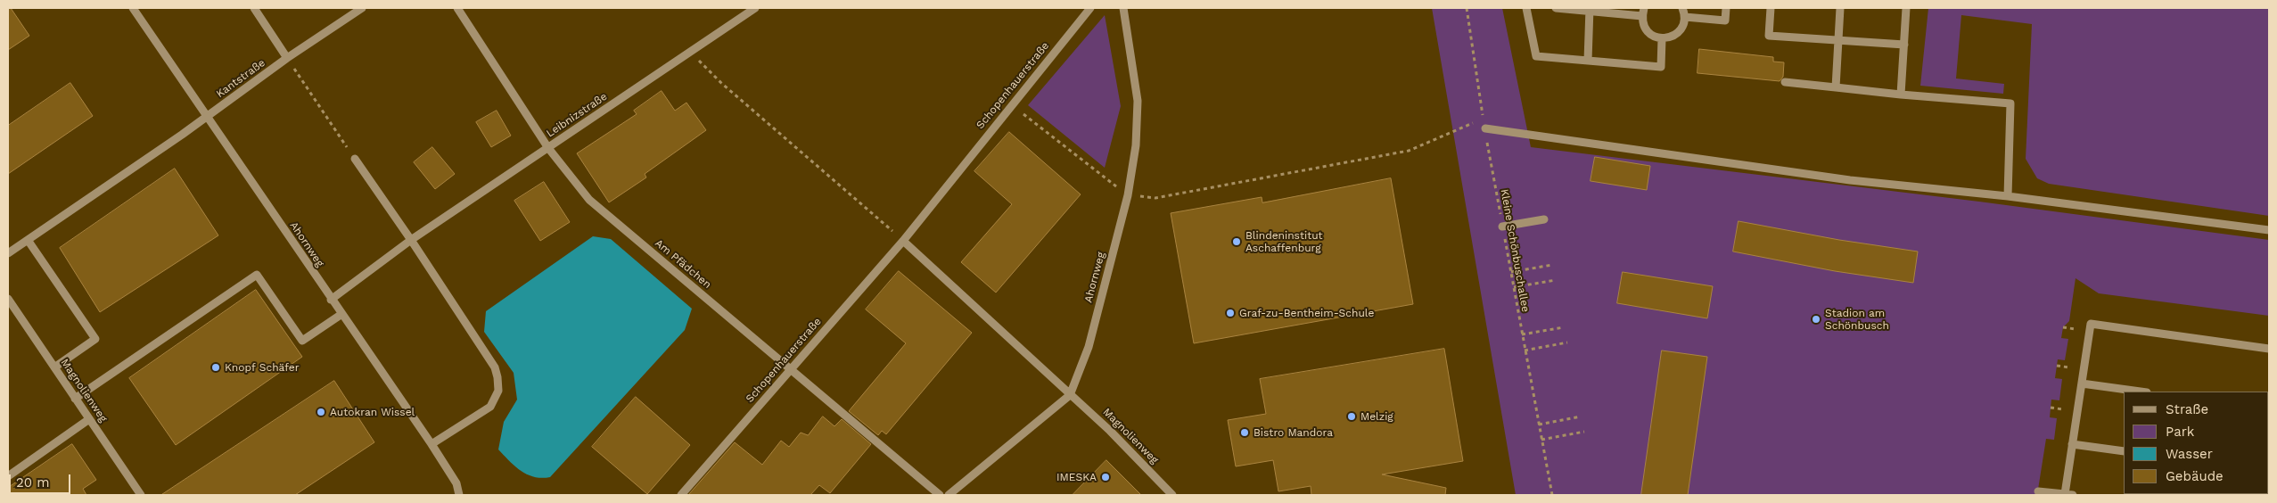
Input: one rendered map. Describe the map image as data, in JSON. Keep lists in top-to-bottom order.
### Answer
{
  "streets": {
    "street": [
      "Kantstraße",
      "Schopenhauerstraße",
      "Leibnizstraße",
      "Ahornweg",
      "Am Pfädchen",
      "Magnolienweg"
    ],
    "path": ["Kleine Schönbuschallee"]
  },
  "crossings": [
    ["Kantstraße", "Ahornweg"],
    ["Schopenhauerstraße", "Am Pfädchen"],
    ["Leibnizstraße", "Ahornweg"],
    ["Leibnizstraße", "Am Pfädchen"],
    ["Ahornweg", "Magnolienweg"]
  ],
  "places": [
    "Blindeninstitut Aschaffenburg",
    "Graf-zu-Bentheim-Schule",
    "Stadion am Schönbusch",
    "Knopf Schäfer",
    "Autokran Wissel",
    "Melzig",
    "Bistro Mandora",
    "IMESKA"
  ],
  "legend": [
    "Straße",
    "Park",
    "Wasser",
    "Gebäude"
  ],
  "scale_bar": "20 m"
}
